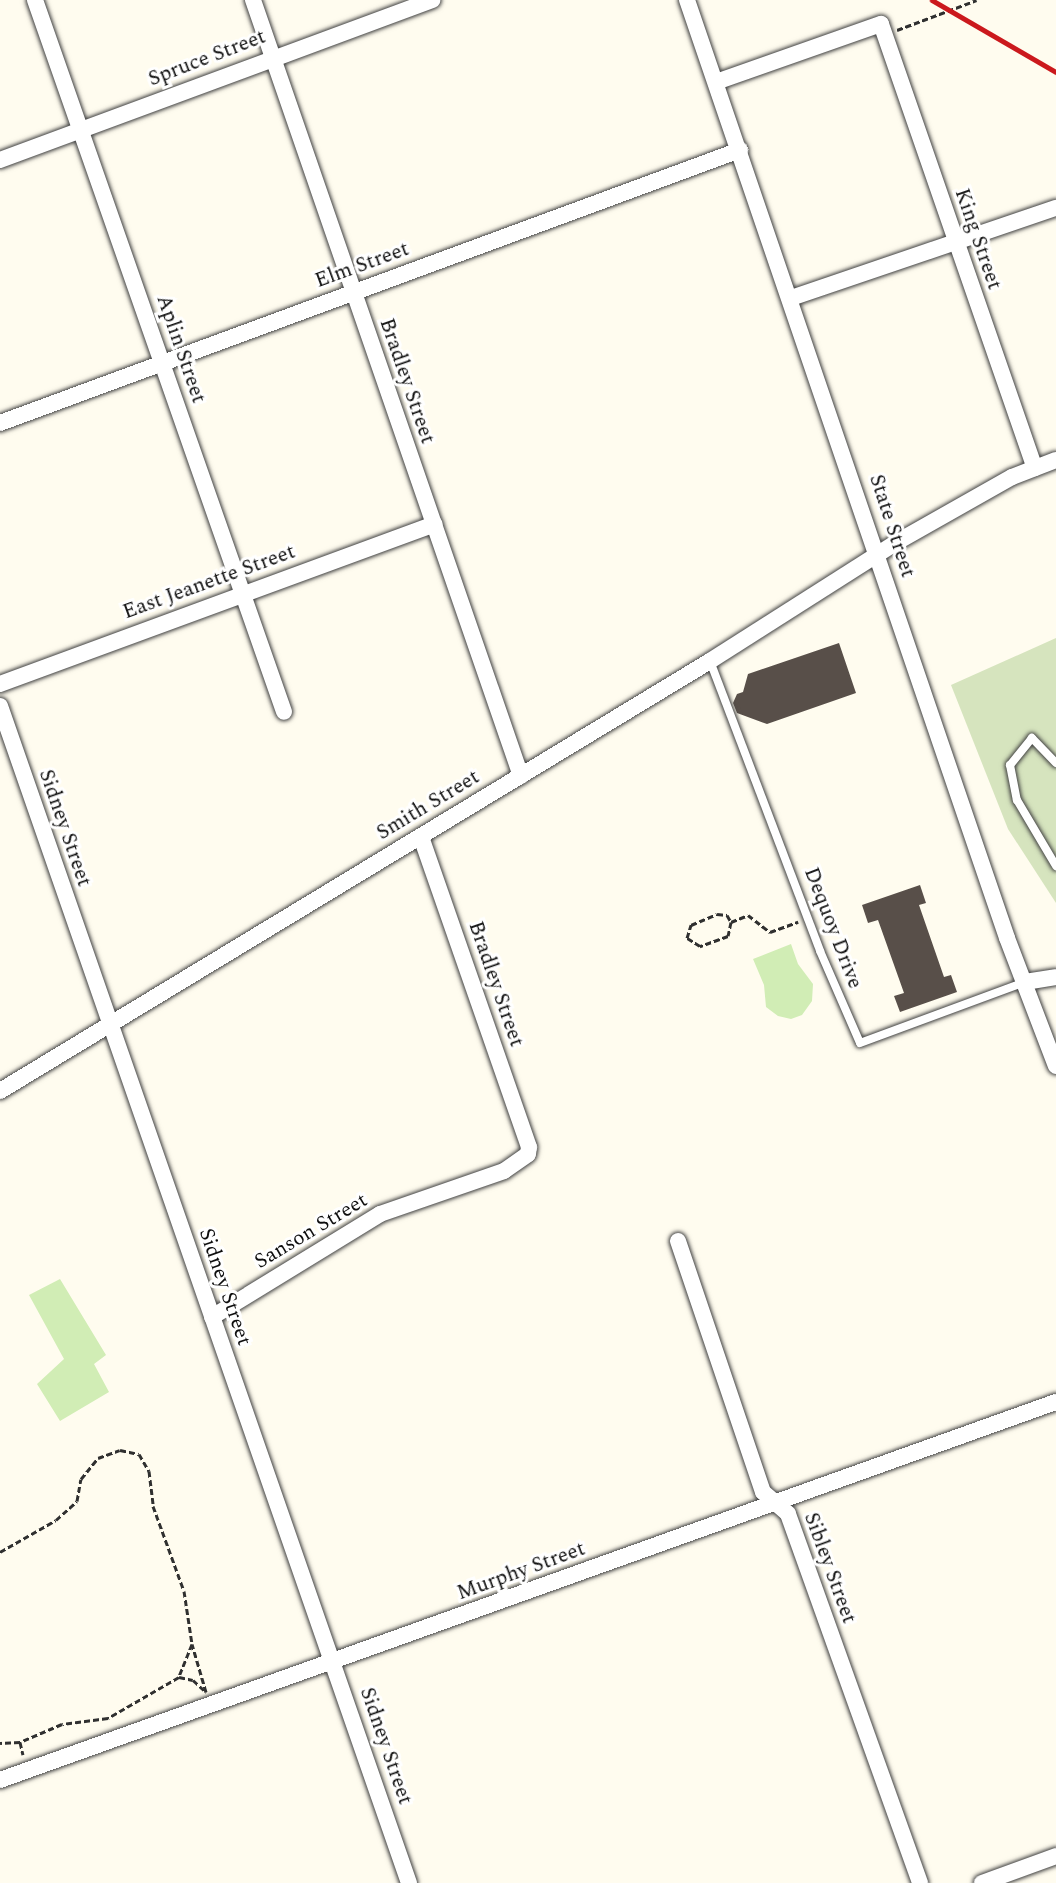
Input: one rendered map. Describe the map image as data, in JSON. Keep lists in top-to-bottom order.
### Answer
{
  "streets": {
    "street": [
      "Spruce Street",
      "King Street",
      "Elm Street",
      "Aplin Street",
      "Bradley Street",
      "State Street",
      "East Jeanette Street",
      "Smith Street",
      "Sidney Street",
      "Sanson Street",
      "Sibley Street",
      "Murphy Street"
    ],
    "lane": ["Dequoy Drive"]
  },
  "crossings": [
    ["Spruce Street", "Aplin Street"],
    ["Spruce Street", "Bradley Street"],
    ["King Street", "State Street"],
    ["King Street", "Smith Street"],
    ["Elm Street", "Aplin Street"],
    ["Elm Street", "Bradley Street"],
    ["Elm Street", "State Street"],
    ["Aplin Street", "East Jeanette Street"],
    ["Bradley Street", "East Jeanette Street"],
    ["Bradley Street", "Smith Street"],
    ["Bradley Street", "Sanson Street"],
    ["State Street", "Smith Street"],
    ["State Street", "Dequoy Drive"],
    ["Smith Street", "Sidney Street"],
    ["Smith Street", "Dequoy Drive"],
    ["Sidney Street", "Sanson Street"],
    ["Sidney Street", "Murphy Street"],
    ["Sibley Street", "Murphy Street"]
  ]
}
